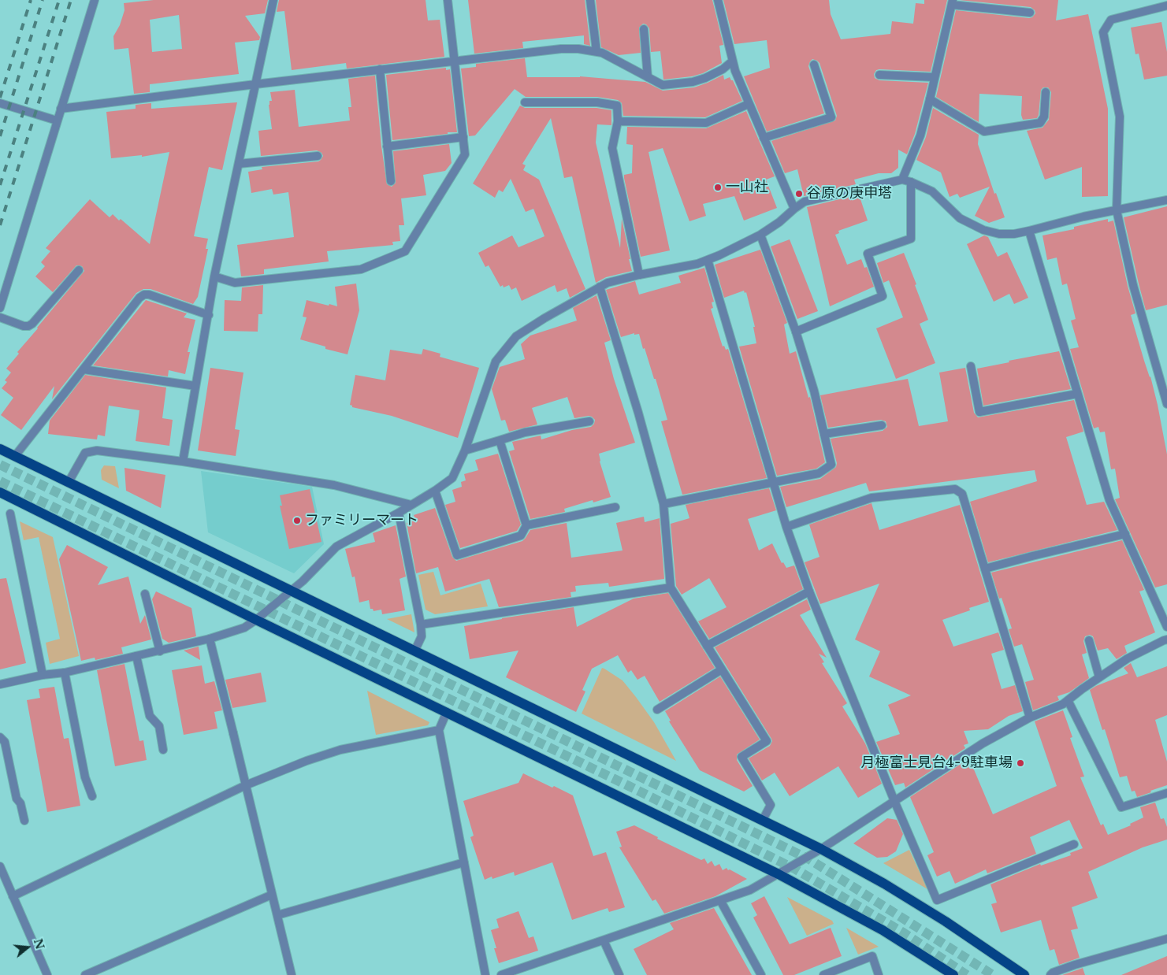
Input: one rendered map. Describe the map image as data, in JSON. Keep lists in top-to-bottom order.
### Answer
{
  "places": [
    "一山社",
    "谷原の庚申塔",
    "ファミリーマート",
    "月極富士見台4-9駐車場"
  ],
  "north": "right"
}
